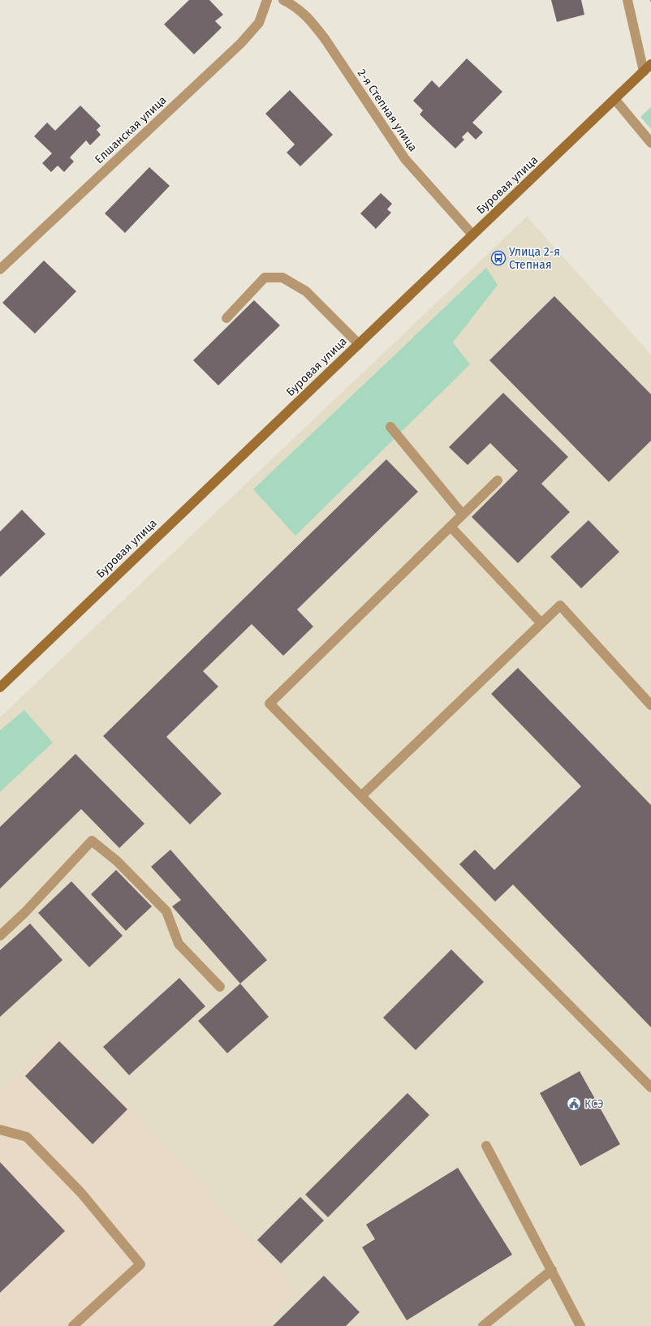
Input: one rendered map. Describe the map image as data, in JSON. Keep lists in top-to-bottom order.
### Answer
{
  "streets": {
    "main road": ["Буровая улица"],
    "street": ["2-я Степная улица", "Елшанская улица"]
  },
  "crossings": [
    ["2-я Степная улица", "Буровая улица"]
  ],
  "places": {
    "bus stop": ["Улица 2-я Степная"],
    "public building": ["КСЭ"]
  }
}
